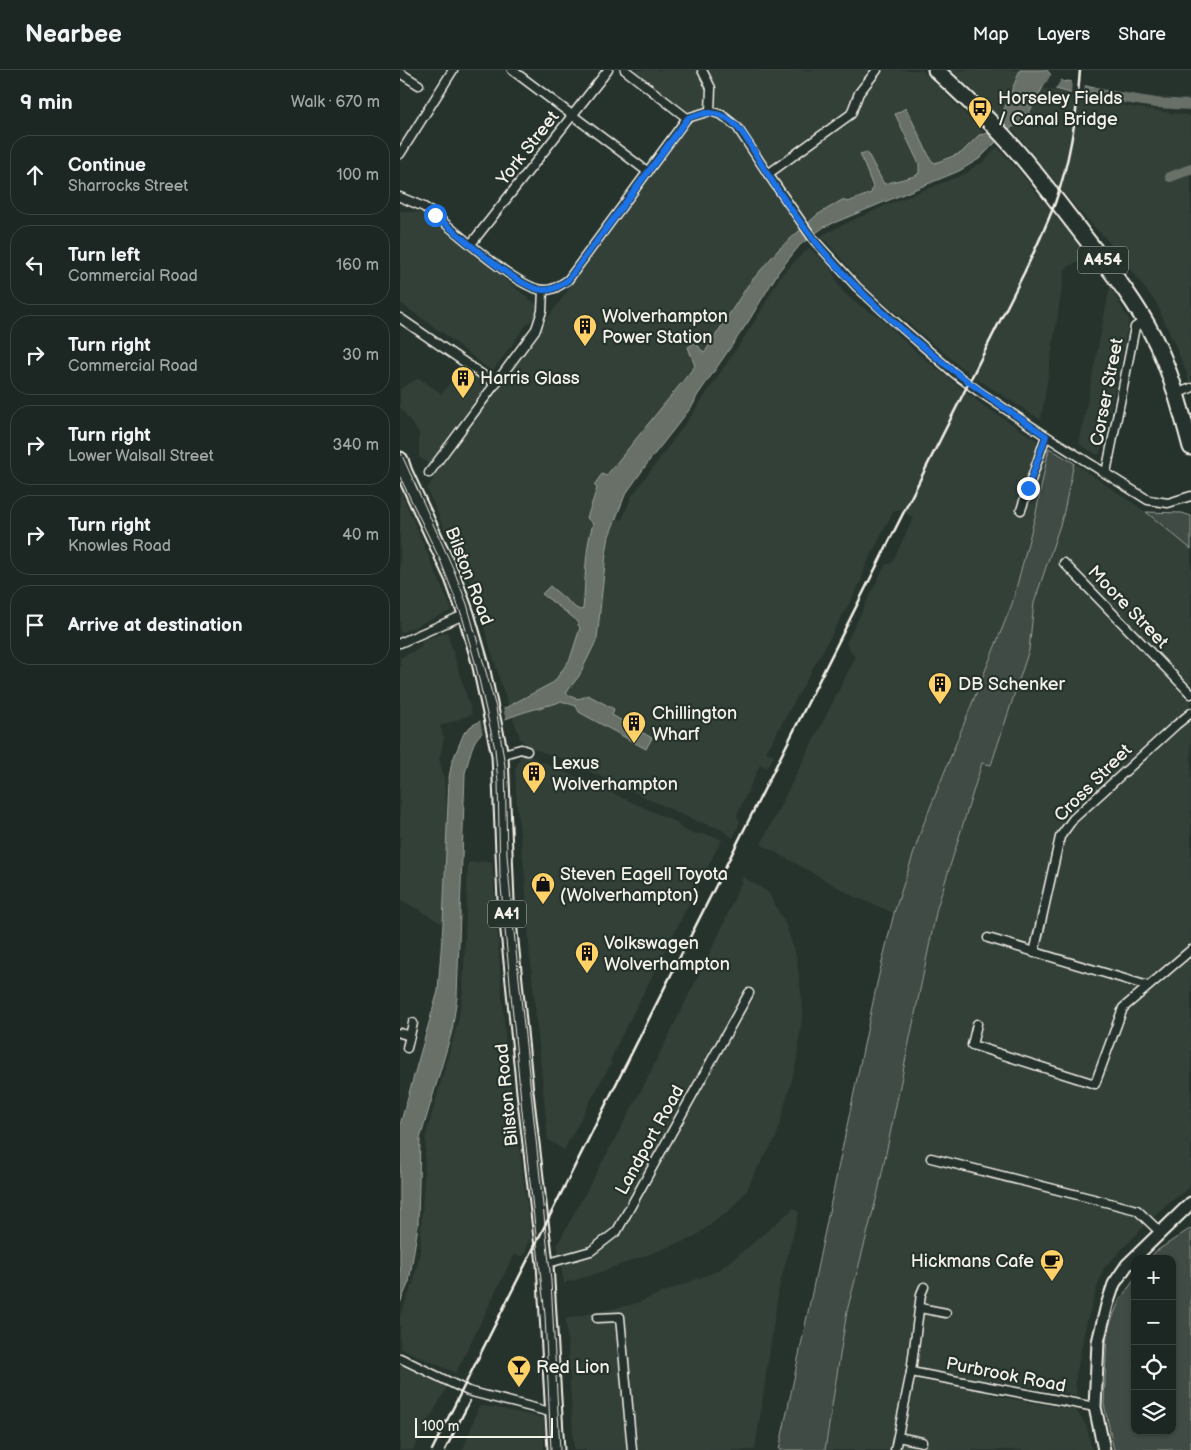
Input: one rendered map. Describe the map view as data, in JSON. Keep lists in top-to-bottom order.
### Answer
{
  "streets": {
    "highway": ["A454", "Bilston Road", "A41"],
    "street": [
      "York Street",
      "Corser Street",
      "Moore Street",
      "Cross Street",
      "Landport Road",
      "Purbrook Road"
    ]
  },
  "crossings": [
    ["A454", "Corser Street"],
    ["Bilston Road", "Landport Road"]
  ],
  "places": {
    "bus stop": ["Horseley Fields / Canal Bridge"],
    "building": [
      "Wolverhampton Power Station",
      "Harris Glass",
      "DB Schenker",
      "Chillington Wharf",
      "Lexus Wolverhampton",
      "Volkswagen Wolverhampton"
    ],
    "shop": ["Steven Eagell Toyota (Wolverhampton)"],
    "cafe": ["Hickmans Cafe"],
    "bar": ["Red Lion"]
  },
  "scale_bar": "100 m",
  "page": {
    "header": "Nearbee",
    "nav": ["Map", "Layers", "Share"],
    "heading": ["9 min", "Walk · 670 m"],
    "list": [
      ["Continue", "Sharrocks Street", "100 m"],
      ["Turn left", "Commercial Road", "160 m"],
      ["Turn right", "Commercial Road", "30 m"],
      ["Turn right", "Lower Walsall Street", "340 m"],
      ["Turn right", "Knowles Road", "40 m"],
      "Arrive at destination"
    ],
    "map_buttons": ["+", "−"],
    "scale": "100 m"
  }
}
